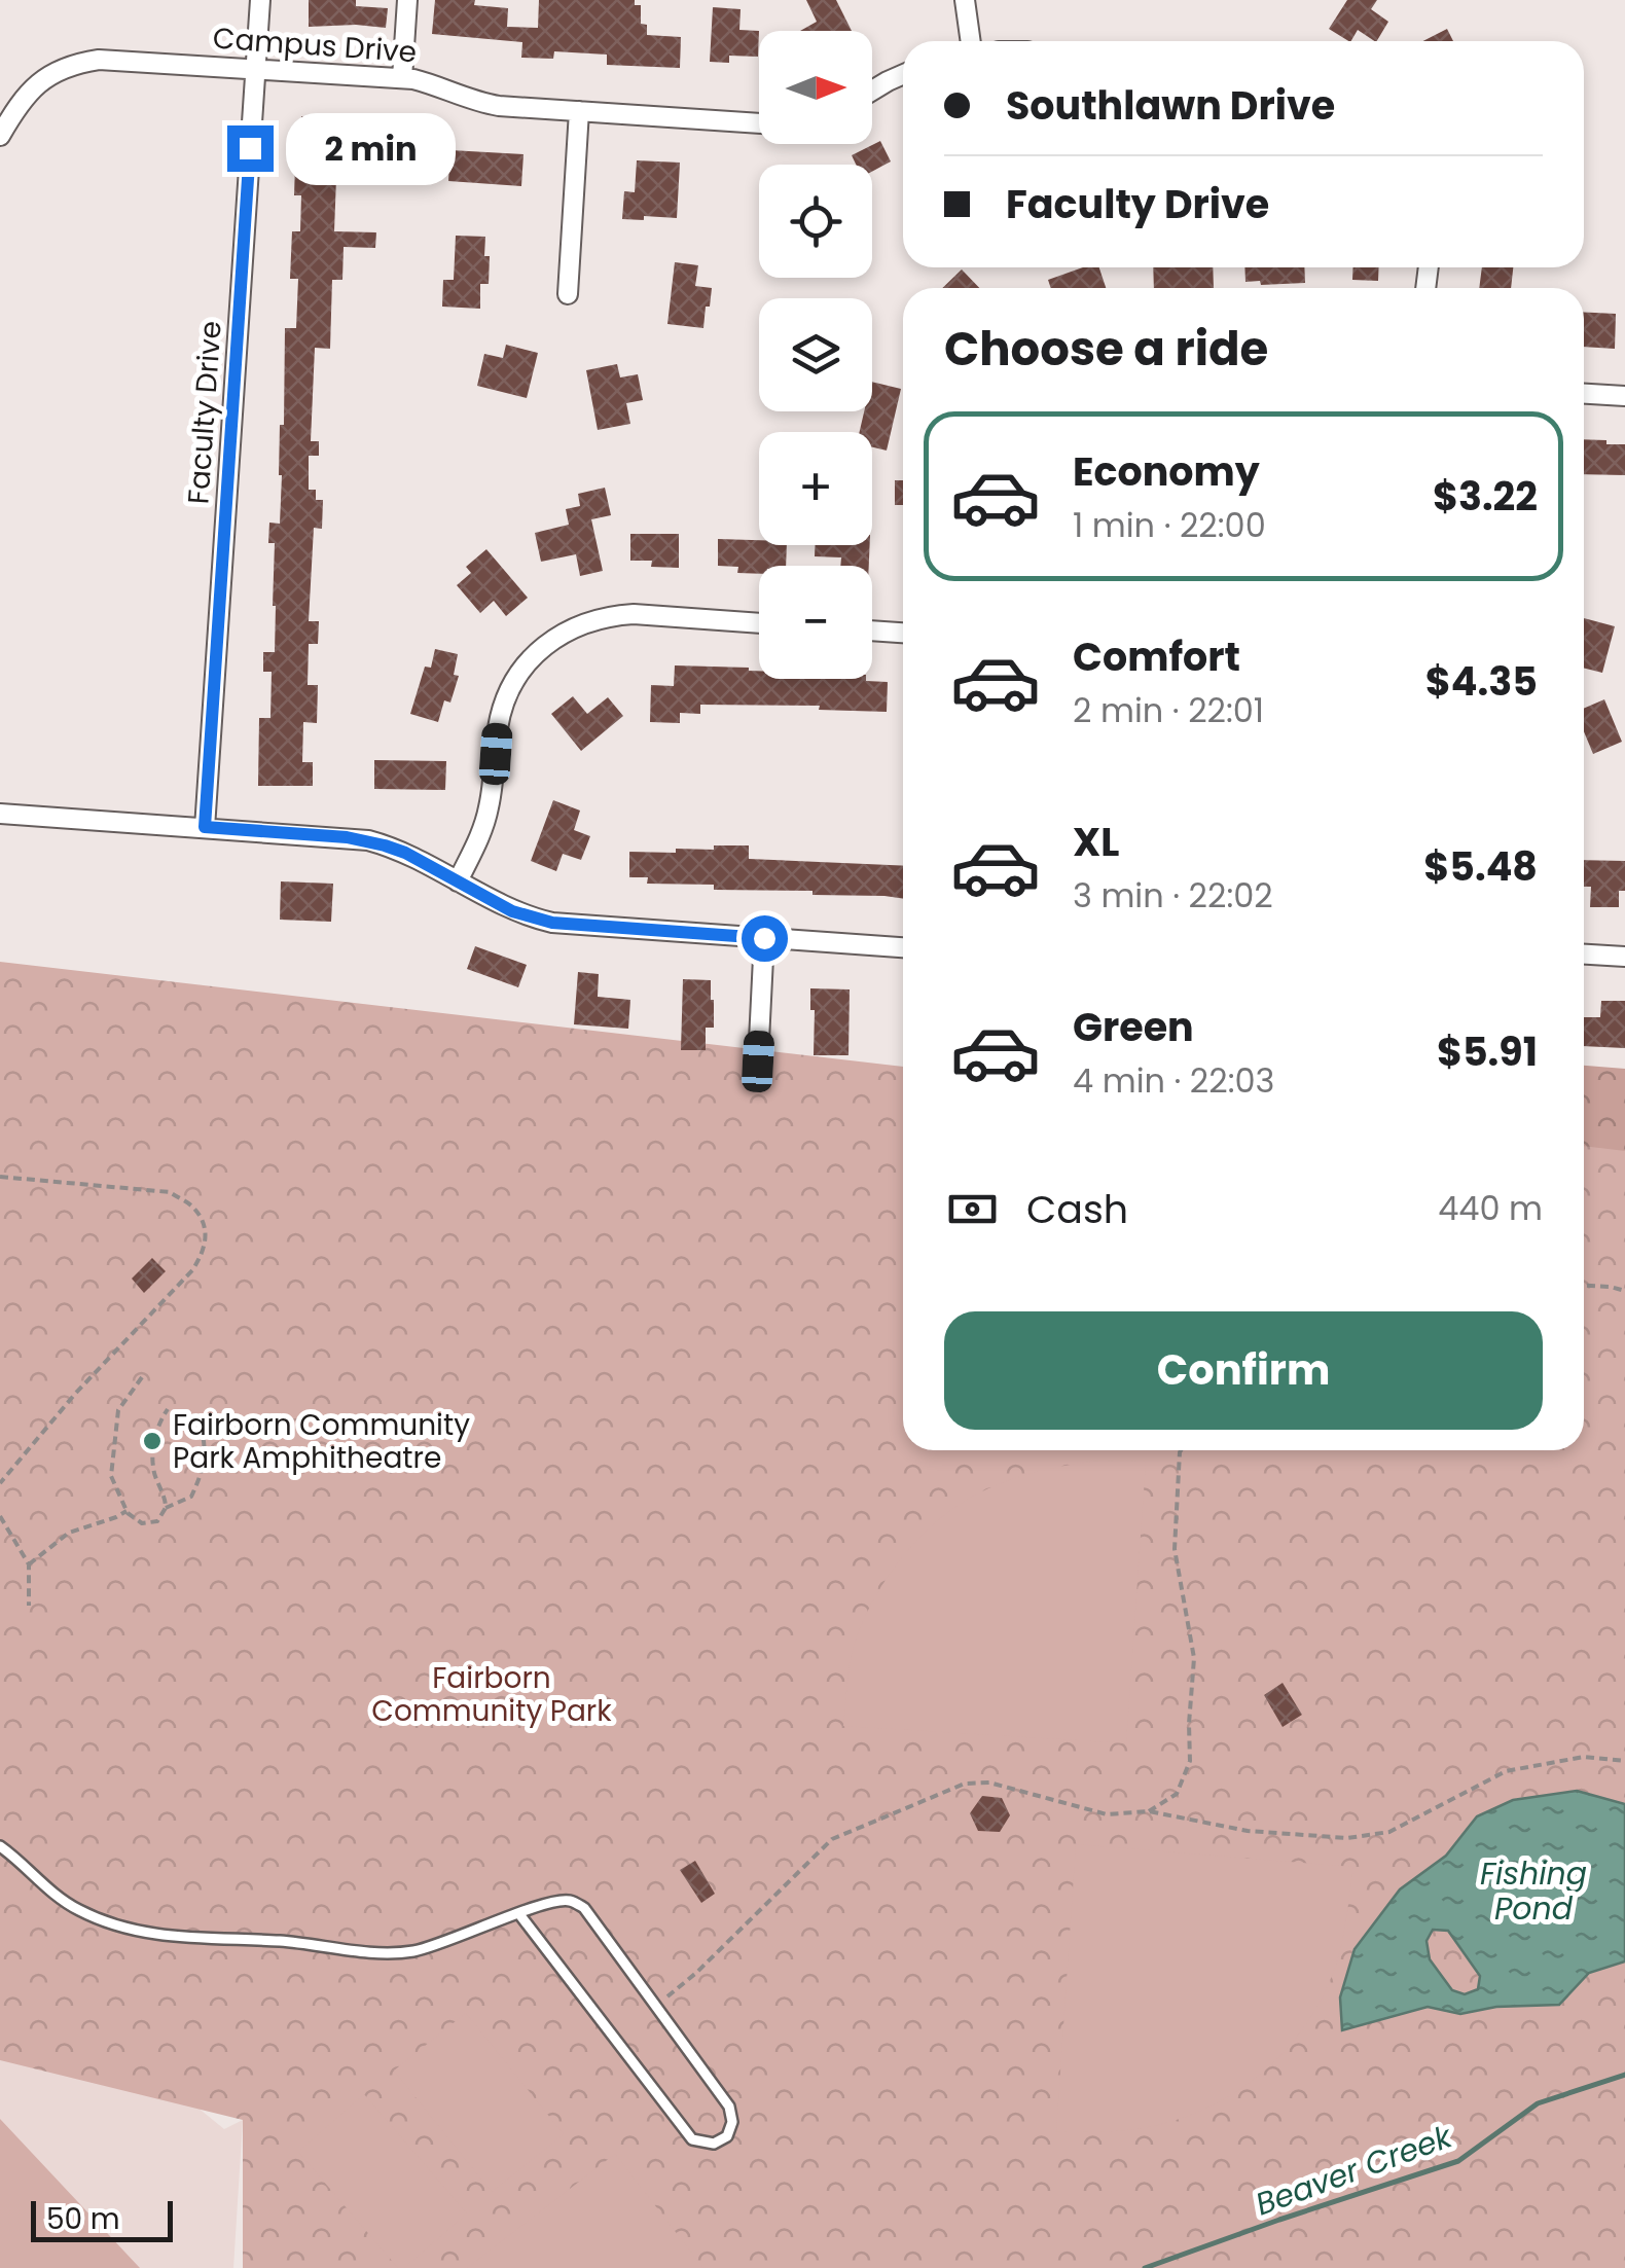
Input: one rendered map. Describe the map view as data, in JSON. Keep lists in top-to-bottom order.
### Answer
{
  "streets": {
    "street": ["Campus Drive", "Faculty Drive"]
  },
  "crossings": [
    ["Campus Drive", "Faculty Drive"]
  ],
  "water": ["Fishing Pond", "Beaver Creek"],
  "parks": ["Fairborn Community Park"],
  "places": ["Fairborn Community Park Amphitheatre"],
  "scale_bar": "50 m",
  "north": "right",
  "page": {
    "map_buttons": ["+", "−"],
    "banner": ["Southlawn Drive", "Faculty Drive"],
    "bubble": "2 min",
    "heading": "Choose a ride",
    "list": [
      {
        "name": "Economy",
        "note": "1 min · 22:00",
        "value": "$3.22"
      },
      {
        "name": "Comfort",
        "note": "2 min · 22:01",
        "value": "$4.35"
      },
      {
        "name": "XL",
        "note": "3 min · 22:02",
        "value": "$5.48"
      },
      {
        "name": "Green",
        "note": "4 min · 22:03",
        "value": "$5.91"
      }
    ],
    "pay": ["Cash", "440 m"],
    "buttons": "Confirm",
    "scale": "50 m"
  }
}
